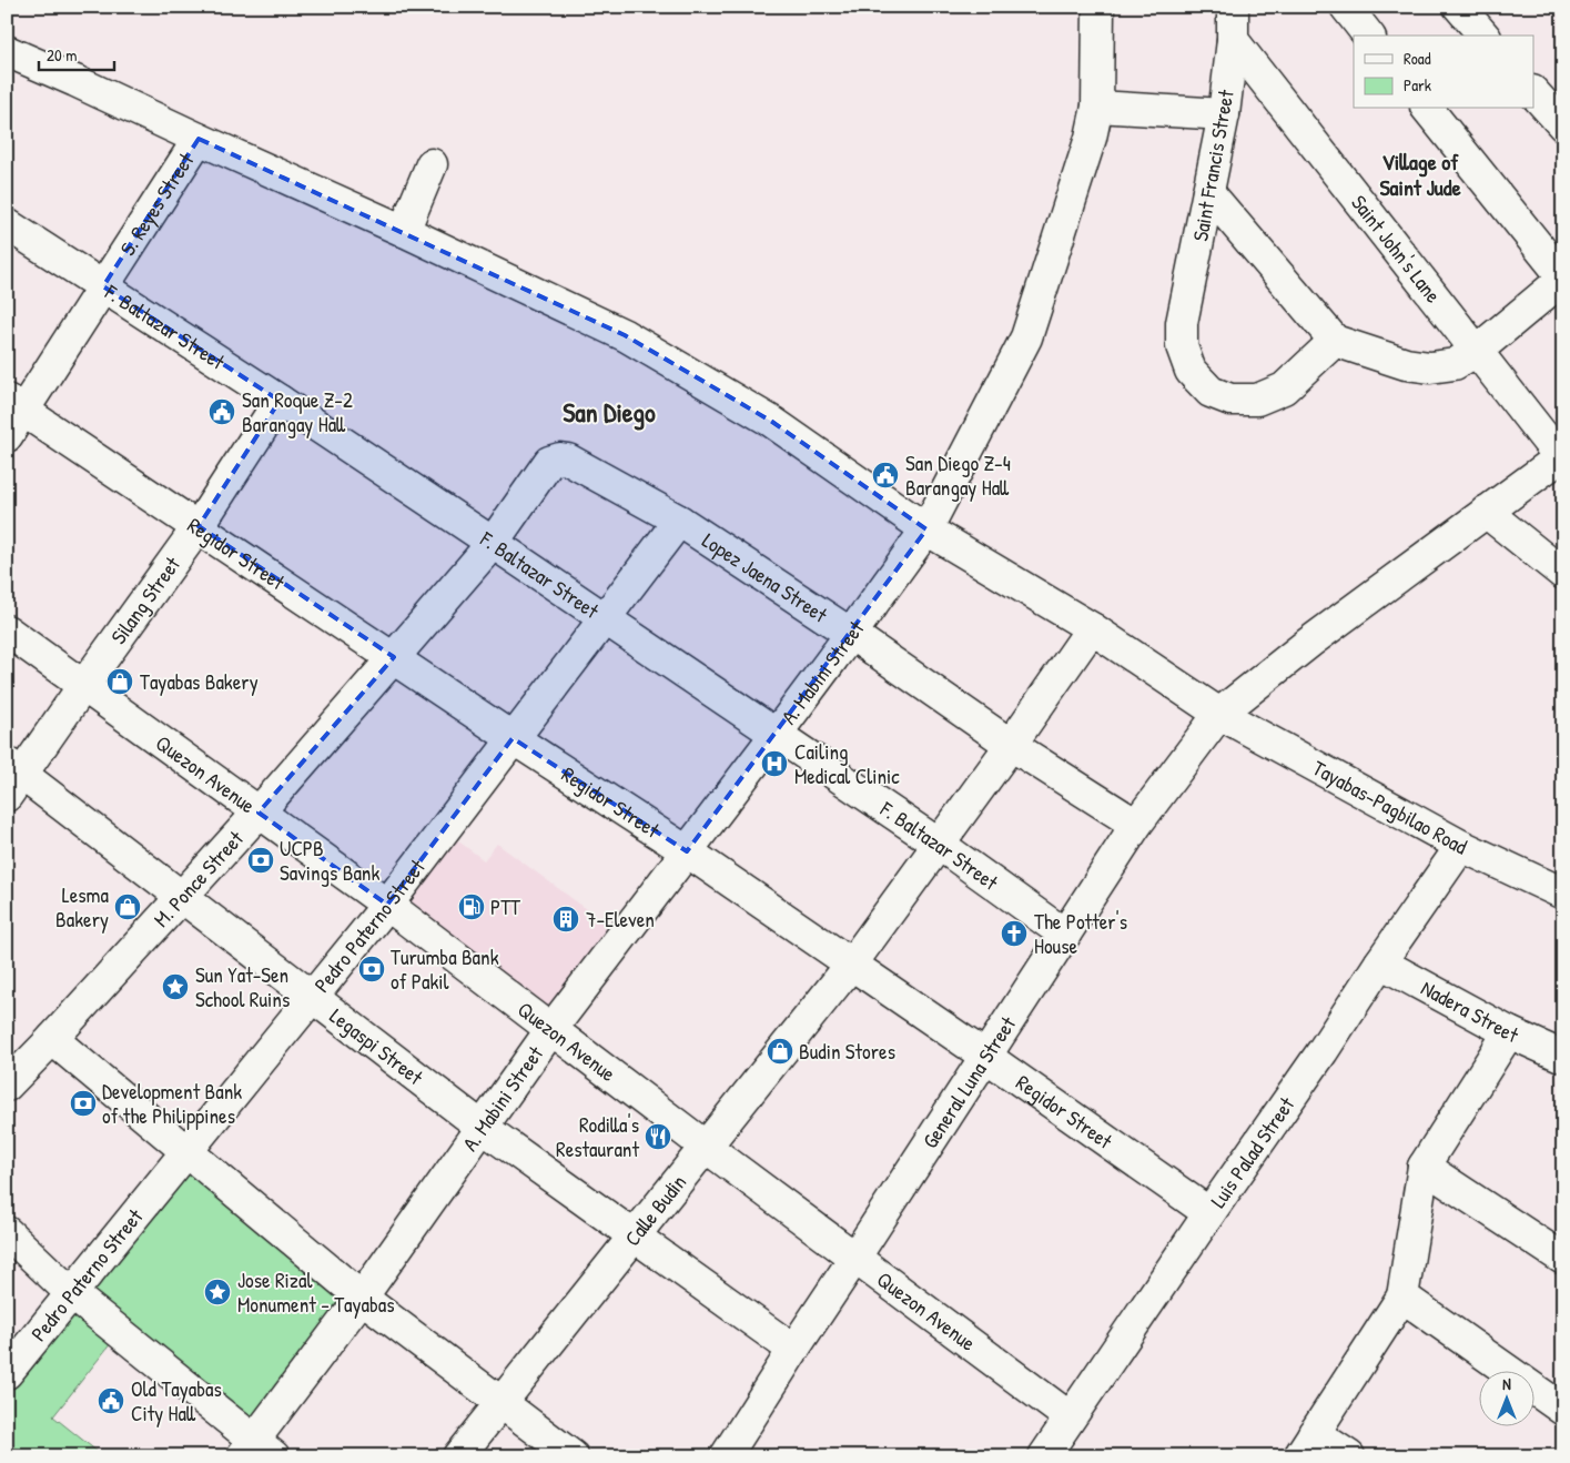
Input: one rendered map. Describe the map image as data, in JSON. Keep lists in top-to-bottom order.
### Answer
{
  "streets": {
    "street": [
      "Saint Francis Street",
      "S. Reyes Street",
      "Saint John's Lane",
      "F. Baltazar Street",
      "Regidor Street",
      "Lopez Jaena Street",
      "Silang Street",
      "A. Mabini Street",
      "Quezon Avenue",
      "Tayabas-Pagbilao Road",
      "M. Ponce Street",
      "Pedro Paterno Street",
      "Nadera Street",
      "Legaspi Street",
      "General Luna Street",
      "Luis Palad Street",
      "Calle Budin"
    ]
  },
  "crossings": [
    ["Saint Francis Street", "Saint John's Lane"],
    ["S. Reyes Street", "F. Baltazar Street"],
    ["S. Reyes Street", "Regidor Street"],
    ["S. Reyes Street", "Tayabas-Pagbilao Road"],
    ["Saint John's Lane", "General Luna Street"],
    ["F. Baltazar Street", "Lopez Jaena Street"],
    ["F. Baltazar Street", "Silang Street"],
    ["F. Baltazar Street", "A. Mabini Street"],
    ["F. Baltazar Street", "M. Ponce Street"],
    ["F. Baltazar Street", "Pedro Paterno Street"],
    ["F. Baltazar Street", "General Luna Street"],
    ["F. Baltazar Street", "Calle Budin"],
    ["Regidor Street", "Silang Street"],
    ["Regidor Street", "A. Mabini Street"],
    ["Regidor Street", "M. Ponce Street"],
    ["Regidor Street", "Pedro Paterno Street"],
    ["Regidor Street", "General Luna Street"],
    ["Regidor Street", "Luis Palad Street"],
    ["Regidor Street", "Calle Budin"],
    ["Lopez Jaena Street", "A. Mabini Street"],
    ["Lopez Jaena Street", "M. Ponce Street"],
    ["Lopez Jaena Street", "Pedro Paterno Street"],
    ["Lopez Jaena Street", "General Luna Street"],
    ["Lopez Jaena Street", "Calle Budin"],
    ["Silang Street", "Quezon Avenue"],
    ["Silang Street", "Legaspi Street"],
    ["A. Mabini Street", "Quezon Avenue"],
    ["A. Mabini Street", "Tayabas-Pagbilao Road"],
    ["A. Mabini Street", "Legaspi Street"],
    ["Quezon Avenue", "M. Ponce Street"],
    ["Quezon Avenue", "Pedro Paterno Street"],
    ["Quezon Avenue", "General Luna Street"],
    ["Quezon Avenue", "Luis Palad Street"],
    ["Quezon Avenue", "Calle Budin"],
    ["Tayabas-Pagbilao Road", "General Luna Street"],
    ["Tayabas-Pagbilao Road", "Luis Palad Street"],
    ["Tayabas-Pagbilao Road", "Calle Budin"],
    ["M. Ponce Street", "Legaspi Street"],
    ["Pedro Paterno Street", "Legaspi Street"],
    ["Nadera Street", "Luis Palad Street"],
    ["Legaspi Street", "General Luna Street"],
    ["Legaspi Street", "Calle Budin"]
  ],
  "districts": ["Village of Saint Jude", "San Diego"],
  "places": {
    "public building": ["San Roque Z-2 Barangay Hall", "San Diego Z-4 Barangay Hall", "Old Tayabas City Hall"],
    "shop": ["Tayabas Bakery", "Lesma Bakery", "Budin Stores"],
    "hospital": ["Cailing Medical Clinic"],
    "bank": ["UCPB Savings Bank", "Turumba Bank of Pakil", "Development Bank of the Philippines"],
    "fuel station": ["PTT"],
    "building": ["7-Eleven"],
    "church": ["The Potter's House"],
    "place": ["Sun Yat-Sen School Ruins", "Jose Rizal Monument - Tayabas"],
    "restaurant": ["Rodilla's Restaurant"]
  },
  "legend": ["Road", "Park"],
  "scale_bar": "20 m",
  "north": "top"
}
